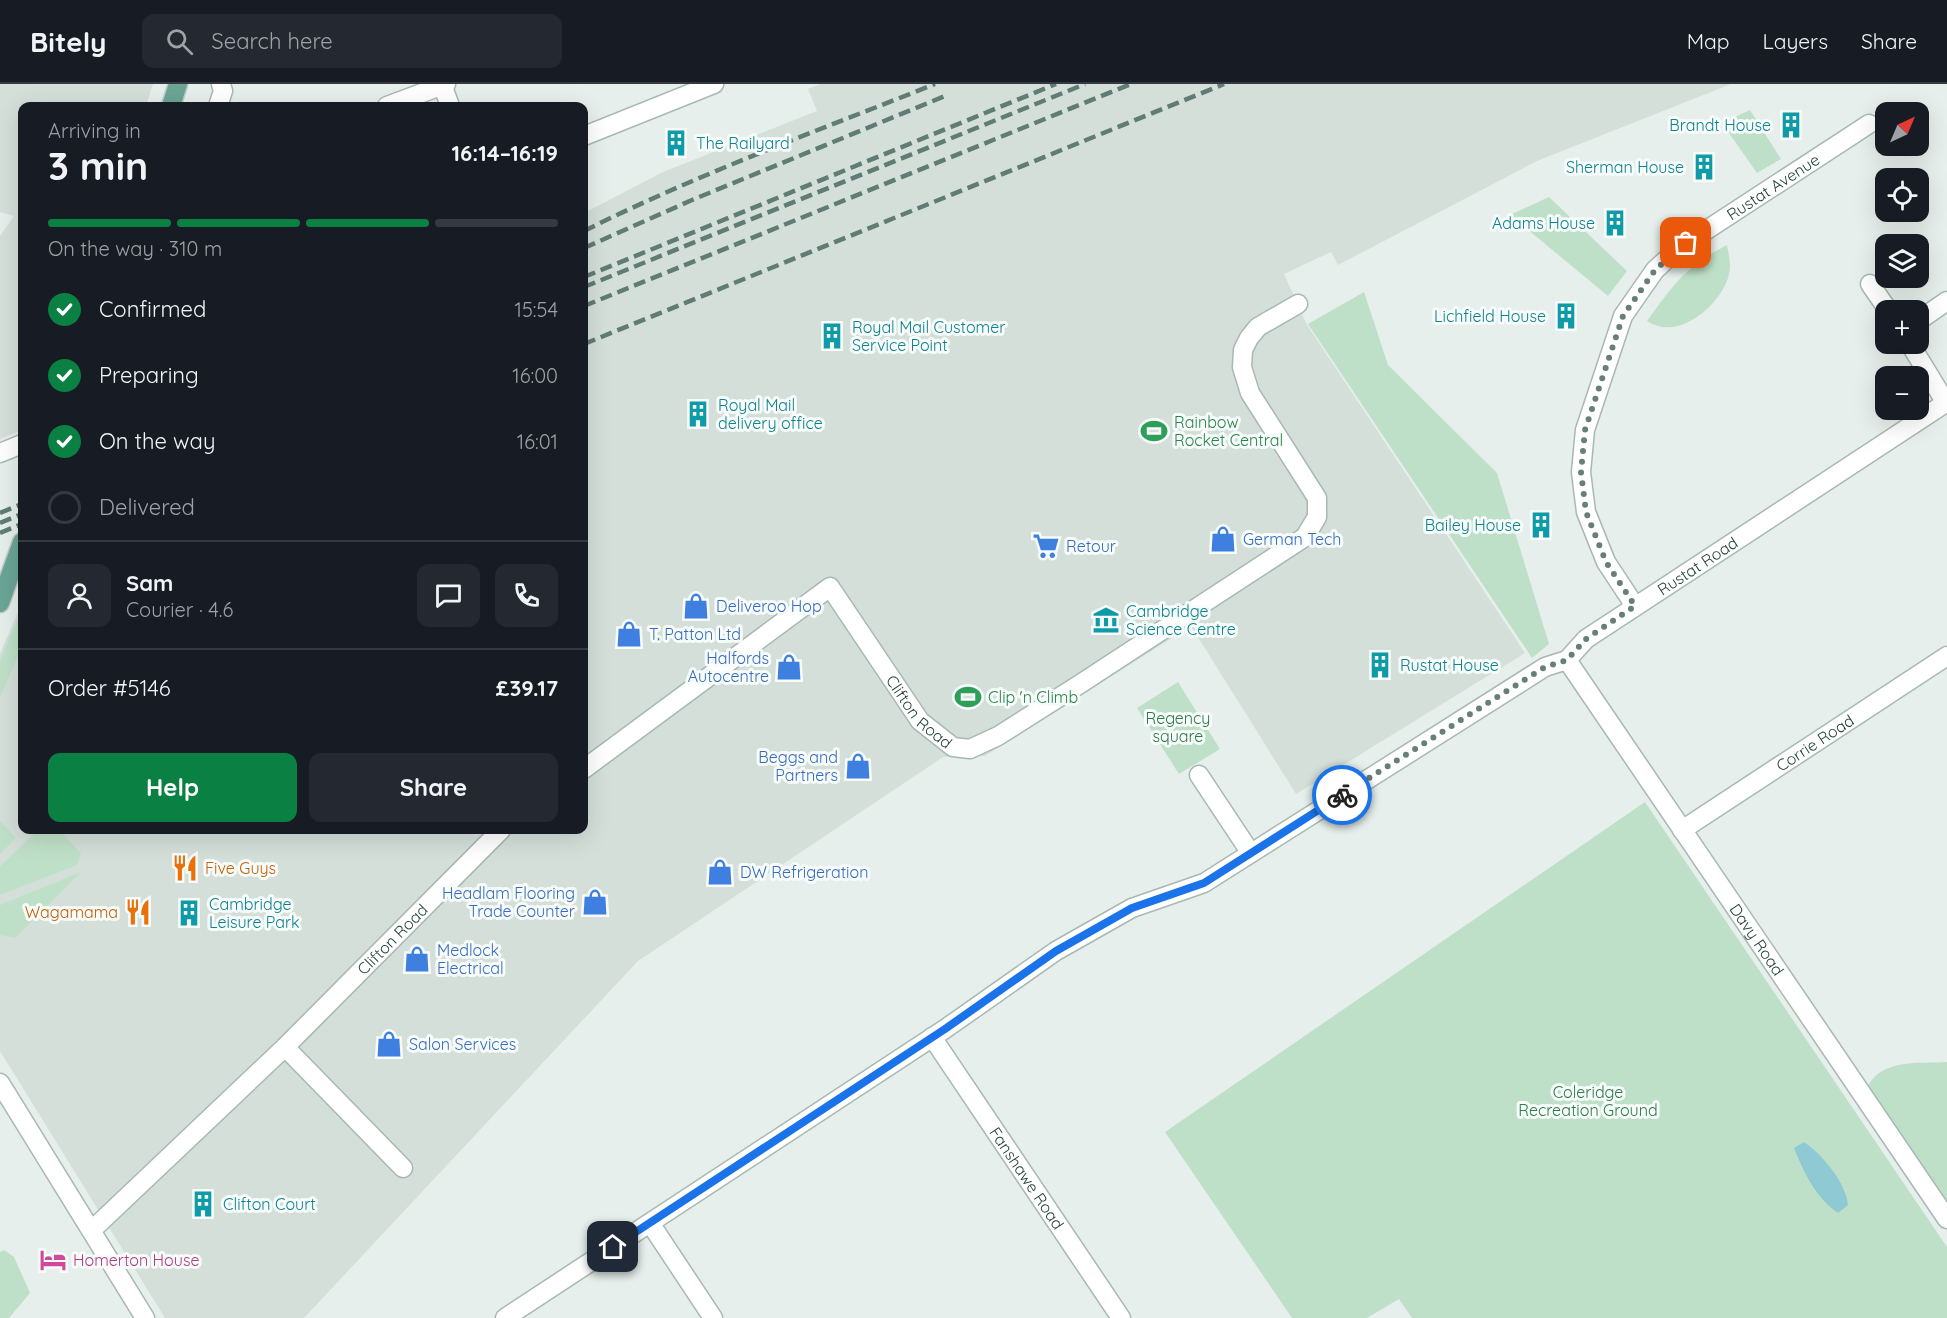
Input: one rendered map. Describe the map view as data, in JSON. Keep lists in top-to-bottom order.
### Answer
{
  "streets": {
    "street": [
      "Rustat Avenue",
      "Rustat Road",
      "Clifton Road",
      "Corrie Road",
      "Davy Road",
      "Fanshawe Road"
    ]
  },
  "crossings": [
    ["Rustat Avenue", "Rustat Road"],
    ["Rustat Road", "Davy Road"],
    ["Rustat Road", "Fanshawe Road"],
    ["Corrie Road", "Davy Road"]
  ],
  "parks": ["Regency square", "Coleridge Recreation Ground"],
  "places": {
    "building": [
      "Brandt House",
      "The Railyard",
      "Sherman House",
      "Adams House",
      "Lichfield House",
      "Royal Mail Customer Service Point",
      "Royal Mail delivery office",
      "Bailey House",
      "Rustat House",
      "Cambridge Leisure Park",
      "Clifton Court"
    ],
    "sports": ["Rainbow Rocket Central", "Clip 'n Climb"],
    "shop": [
      "German Tech",
      "Deliveroo Hop",
      "T. Patton Ltd",
      "Halfords Autocentre",
      "Beggs and Partners",
      "DW Refrigeration",
      "Headlam Flooring Trade Counter",
      "Medlock Electrical",
      "Salon Services"
    ],
    "supermarket": ["Retour"],
    "museum": ["Cambridge Science Centre"],
    "restaurant": ["Five Guys", "Wagamama"],
    "hotel": ["Homerton House"]
  },
  "north": "top right",
  "page": {
    "header": "Bitely",
    "search": "Search here",
    "nav": ["Map", "Layers", "Share"],
    "map_buttons": ["+", "−"],
    "heading": ["3 min", "Arriving in", "16:14–16:19"],
    "panel": [
      "Sam",
      "Courier · 4.6",
      "Order #5146",
      "£39.17"
    ],
    "bar": "On the way · 310 m",
    "list": [
      ["Confirmed", "15:54"],
      ["Preparing", "16:00"],
      ["On the way", "16:01"],
      "Delivered"
    ],
    "buttons": ["Help", "Share"]
  }
}
